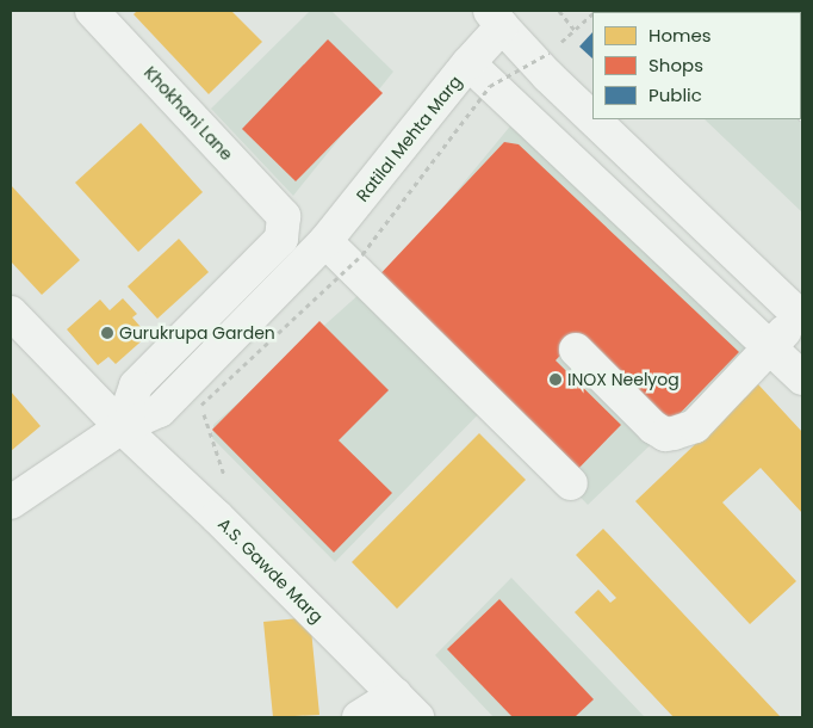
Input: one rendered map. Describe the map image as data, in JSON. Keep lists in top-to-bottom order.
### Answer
{
  "streets": {
    "street": ["Khokhani Lane", "Ratilal Mehta Marg", "A.S. Gawde Marg"]
  },
  "crossings": [
    ["Khokhani Lane", "Ratilal Mehta Marg"],
    ["Khokhani Lane", "A.S. Gawde Marg"],
    ["Ratilal Mehta Marg", "A.S. Gawde Marg"]
  ],
  "places": ["Gurukrupa Garden", "INOX Neelyog"],
  "legend": ["Homes", "Shops", "Public"]
}
